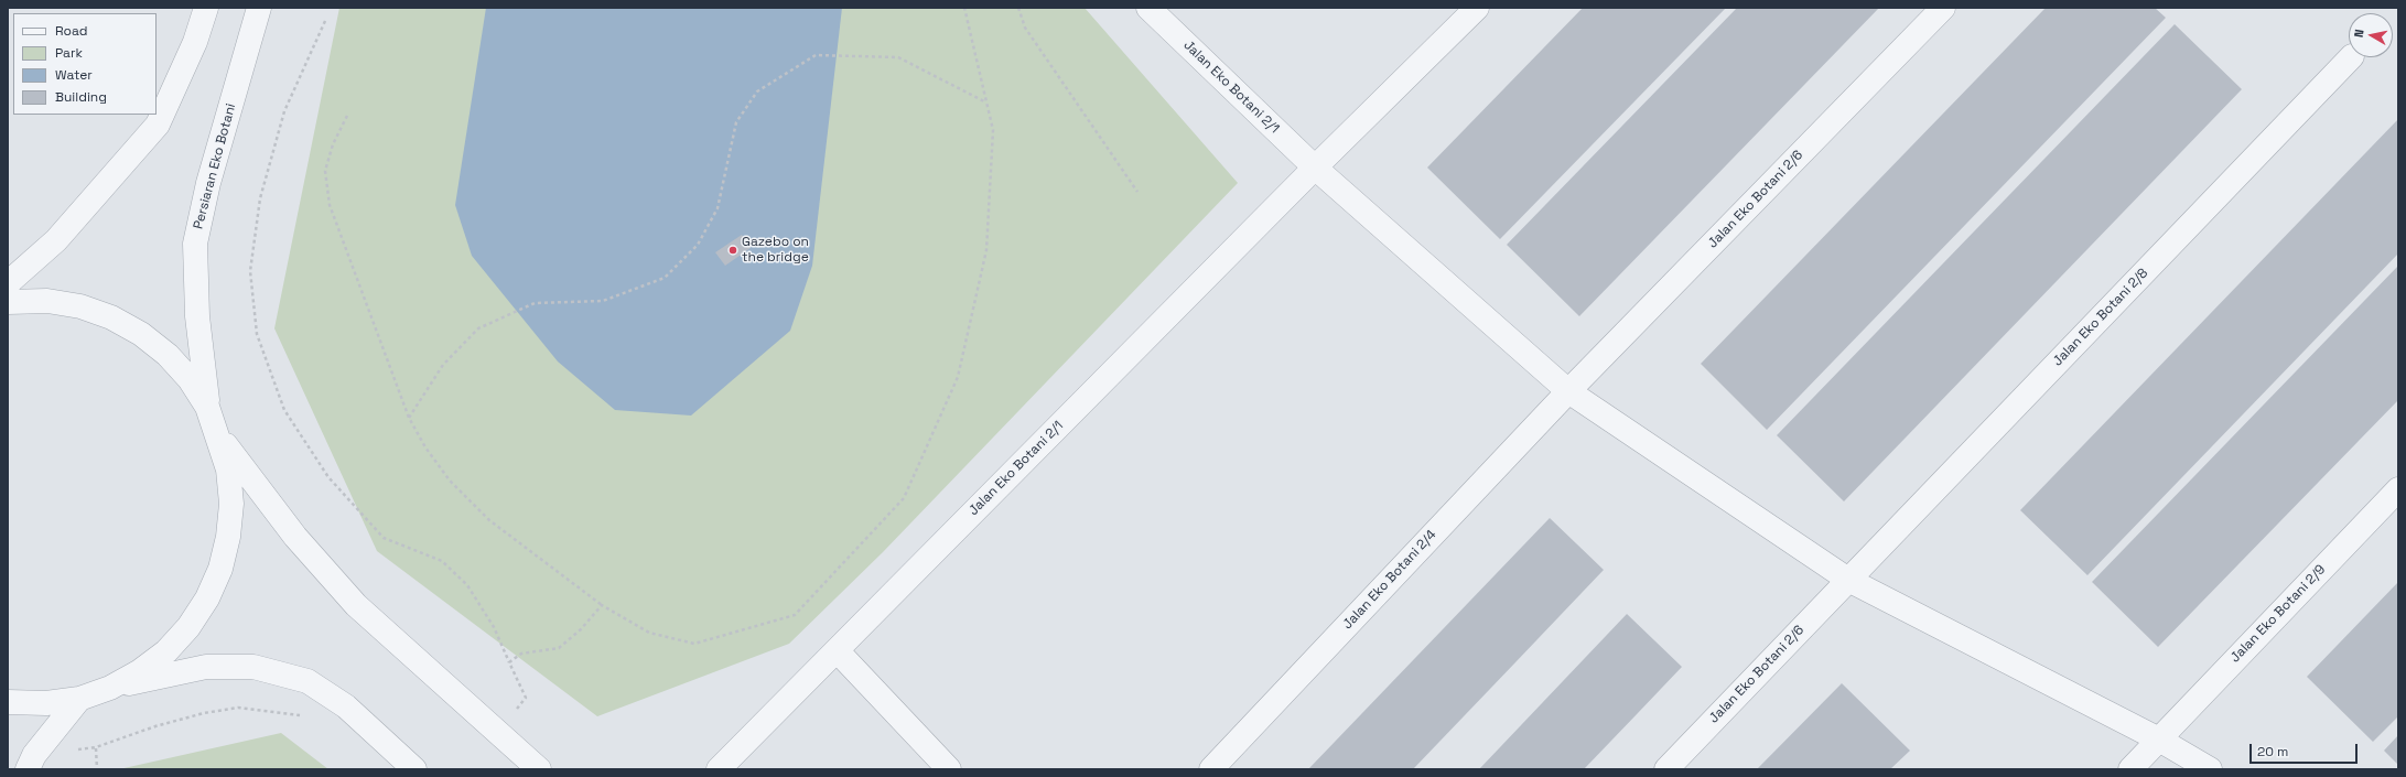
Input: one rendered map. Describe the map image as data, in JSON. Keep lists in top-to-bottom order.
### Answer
{
  "streets": {
    "street": [
      "Jalan Eko Botani 2/1",
      "Persiaran Eko Botani",
      "Jalan Eko Botani 2/6",
      "Jalan Eko Botani 2/8",
      "Jalan Eko Botani 2/4",
      "Jalan Eko Botani 2/9"
    ]
  },
  "crossings": [
    ["Jalan Eko Botani 2/6", "Jalan Eko Botani 2/8"],
    ["Jalan Eko Botani 2/6", "Jalan Eko Botani 2/4"]
  ],
  "places": ["Gazebo on the bridge"],
  "legend": [
    "Road",
    "Park",
    "Water",
    "Building"
  ],
  "scale_bar": "20 m",
  "north": "left"
}
